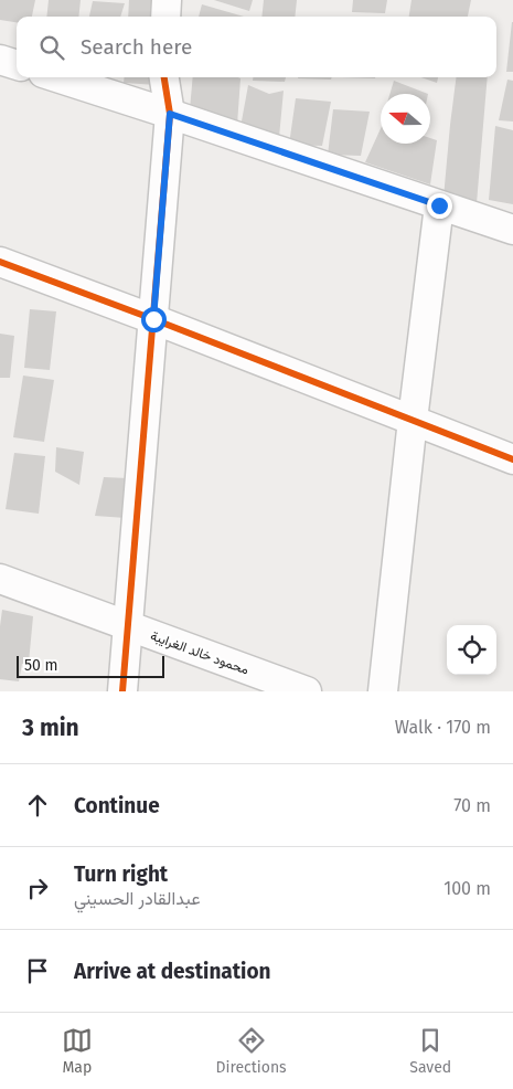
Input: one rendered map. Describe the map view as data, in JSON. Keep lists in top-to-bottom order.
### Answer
{
  "streets": {
    "street": ["محمود خالد الغرايبة"]
  },
  "scale_bar": "50 m",
  "north": "left",
  "page": {
    "search": "Search here",
    "scale": "50 m",
    "heading": ["3 min", "Walk · 170 m"],
    "list": [
      ["Continue", "70 m"],
      ["Turn right", "عبدالقادر الحسيني", "100 m"],
      "Arrive at destination"
    ],
    "nav": ["Map", "Directions", "Saved"]
  }
}
